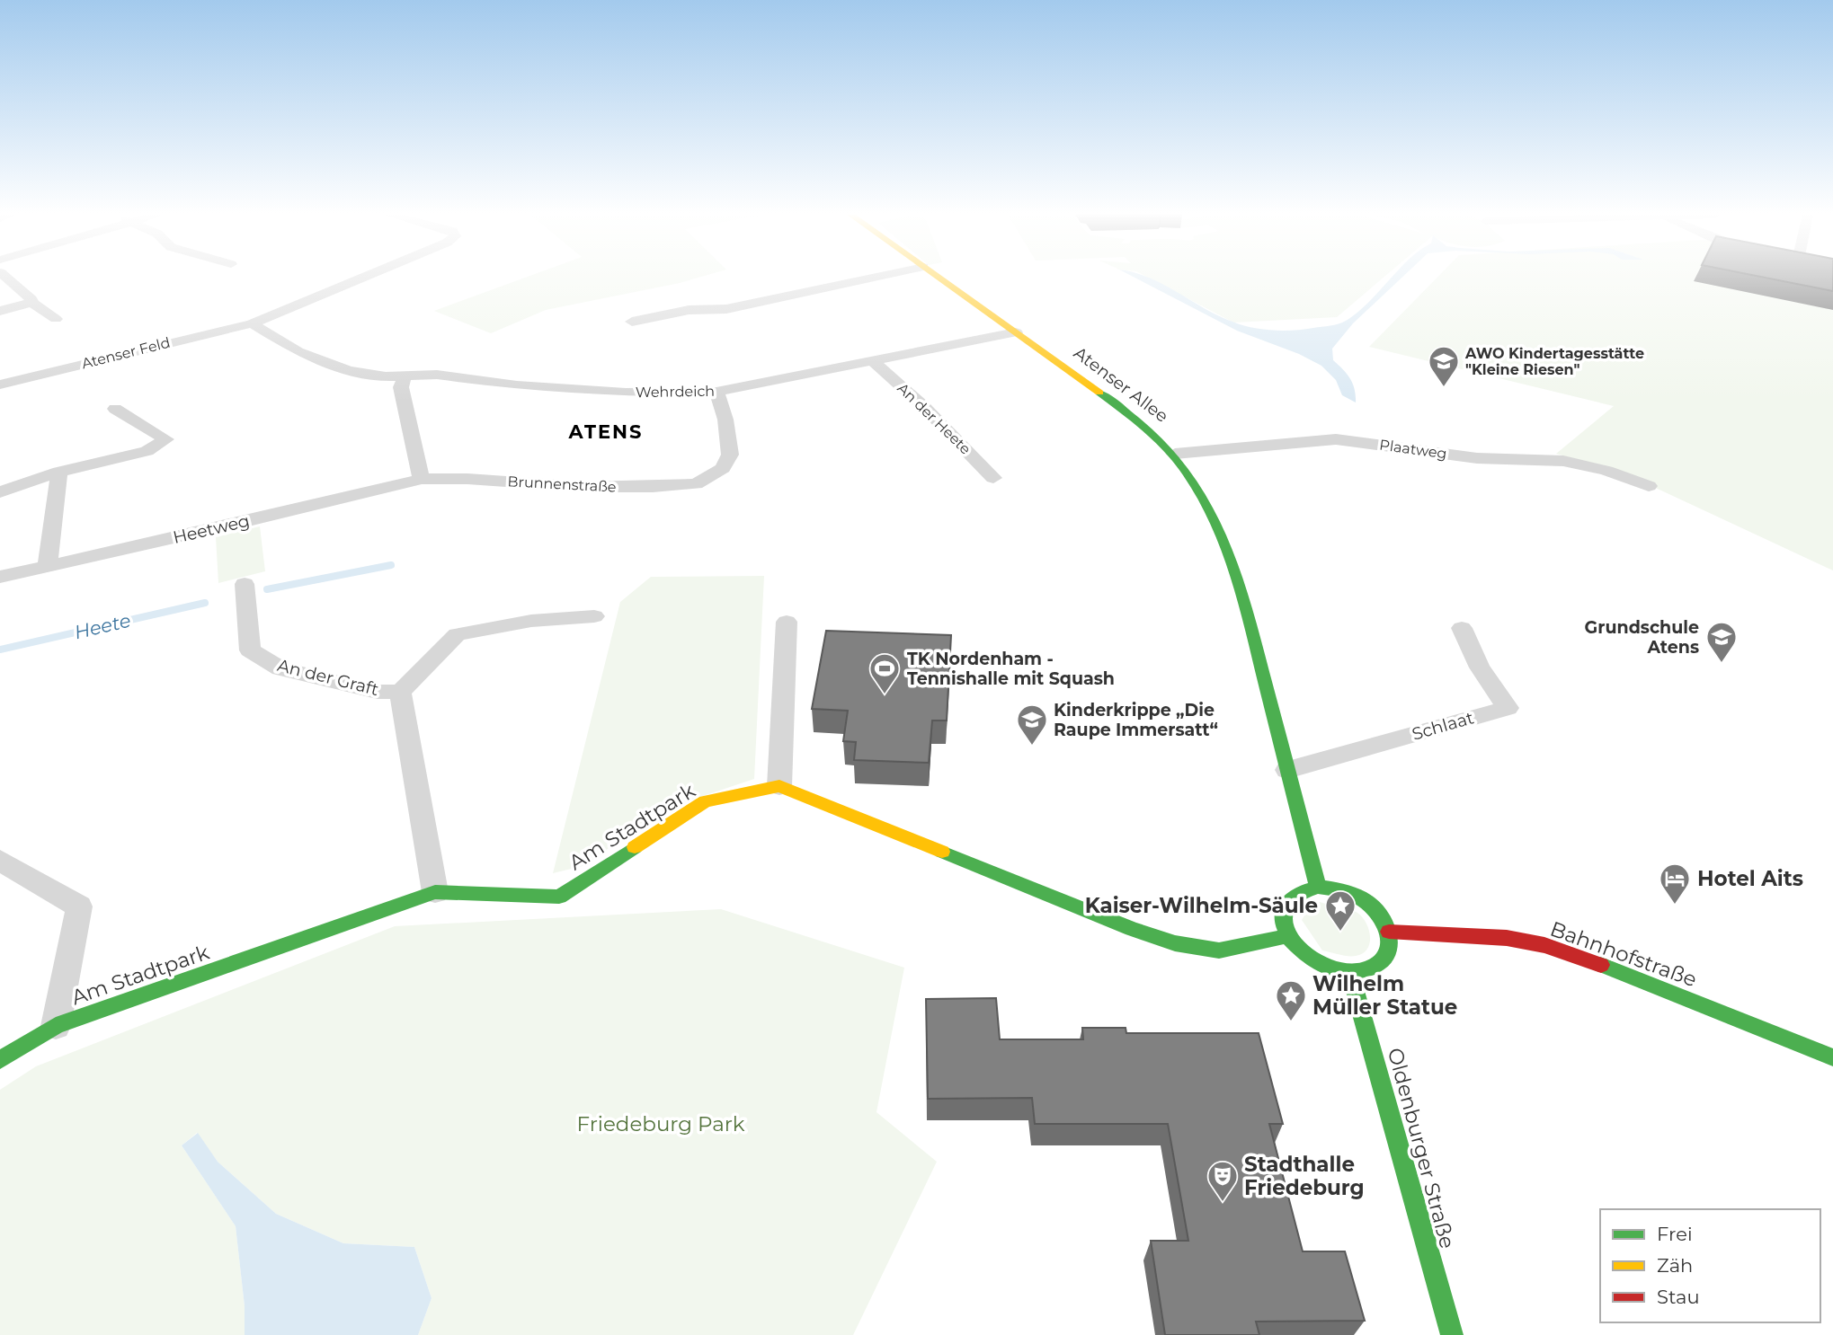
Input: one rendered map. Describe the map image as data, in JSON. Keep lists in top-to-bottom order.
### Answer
{
  "streets": {
    "street": [
      "Atenser Feld",
      "Atenser Allee",
      "Wehrdeich",
      "An der Heete",
      "Plaatweg",
      "Brunnenstraße",
      "Heetweg",
      "An der Graft",
      "Schlaat",
      "Am Stadtpark",
      "Bahnhofstraße",
      "Oldenburger Straße"
    ]
  },
  "crossings": [
    ["Atenser Feld", "Wehrdeich"],
    ["Atenser Allee", "Wehrdeich"],
    ["Atenser Allee", "Plaatweg"],
    ["Atenser Allee", "Schlaat"],
    ["Atenser Allee", "Bahnhofstraße"],
    ["Atenser Allee", "Oldenburger Straße"],
    ["Wehrdeich", "An der Heete"],
    ["Wehrdeich", "Brunnenstraße"],
    ["Brunnenstraße", "Heetweg"],
    ["An der Graft", "Am Stadtpark"],
    ["Bahnhofstraße", "Oldenburger Straße"]
  ],
  "districts": ["ATENS"],
  "water": ["Heete"],
  "parks": ["Friedeburg Park"],
  "places": {
    "school or university": ["AWO Kindertagesstätte \"Kleine Riesen\"", "Grundschule Atens", "Kinderkrippe „Die Raupe Immersatt“"],
    "sports": ["TK Nordenham - Tennishalle mit Squash"],
    "hotel": ["Hotel Aits"],
    "place": ["Kaiser-Wilhelm-Säule", "Wilhelm Müller Statue"],
    "theatre": ["Stadthalle Friedeburg"]
  },
  "legend": ["Frei", "Zäh", "Stau"]
}
